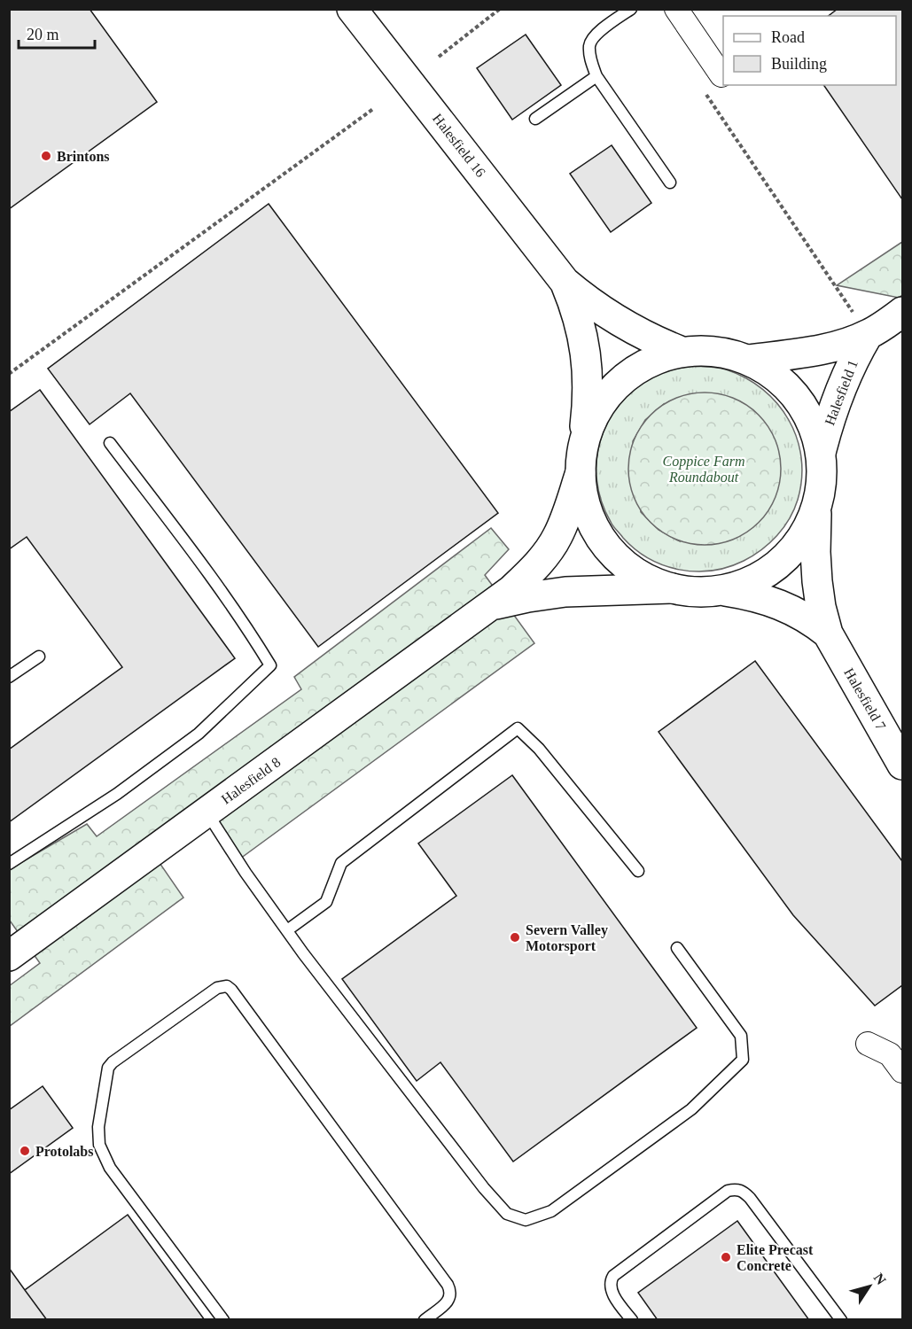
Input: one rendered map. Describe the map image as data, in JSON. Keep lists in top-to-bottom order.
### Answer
{
  "streets": {
    "main road": [
      "Halesfield 16",
      "Halesfield 1",
      "Halesfield 7",
      "Halesfield 8"
    ]
  },
  "parks": ["Coppice Farm Roundabout"],
  "places": [
    "Brintons",
    "Severn Valley Motorsport",
    "Protolabs",
    "Elite Precast Concrete"
  ],
  "legend": ["Road", "Building"],
  "scale_bar": "20 m",
  "north": "top right"
}
